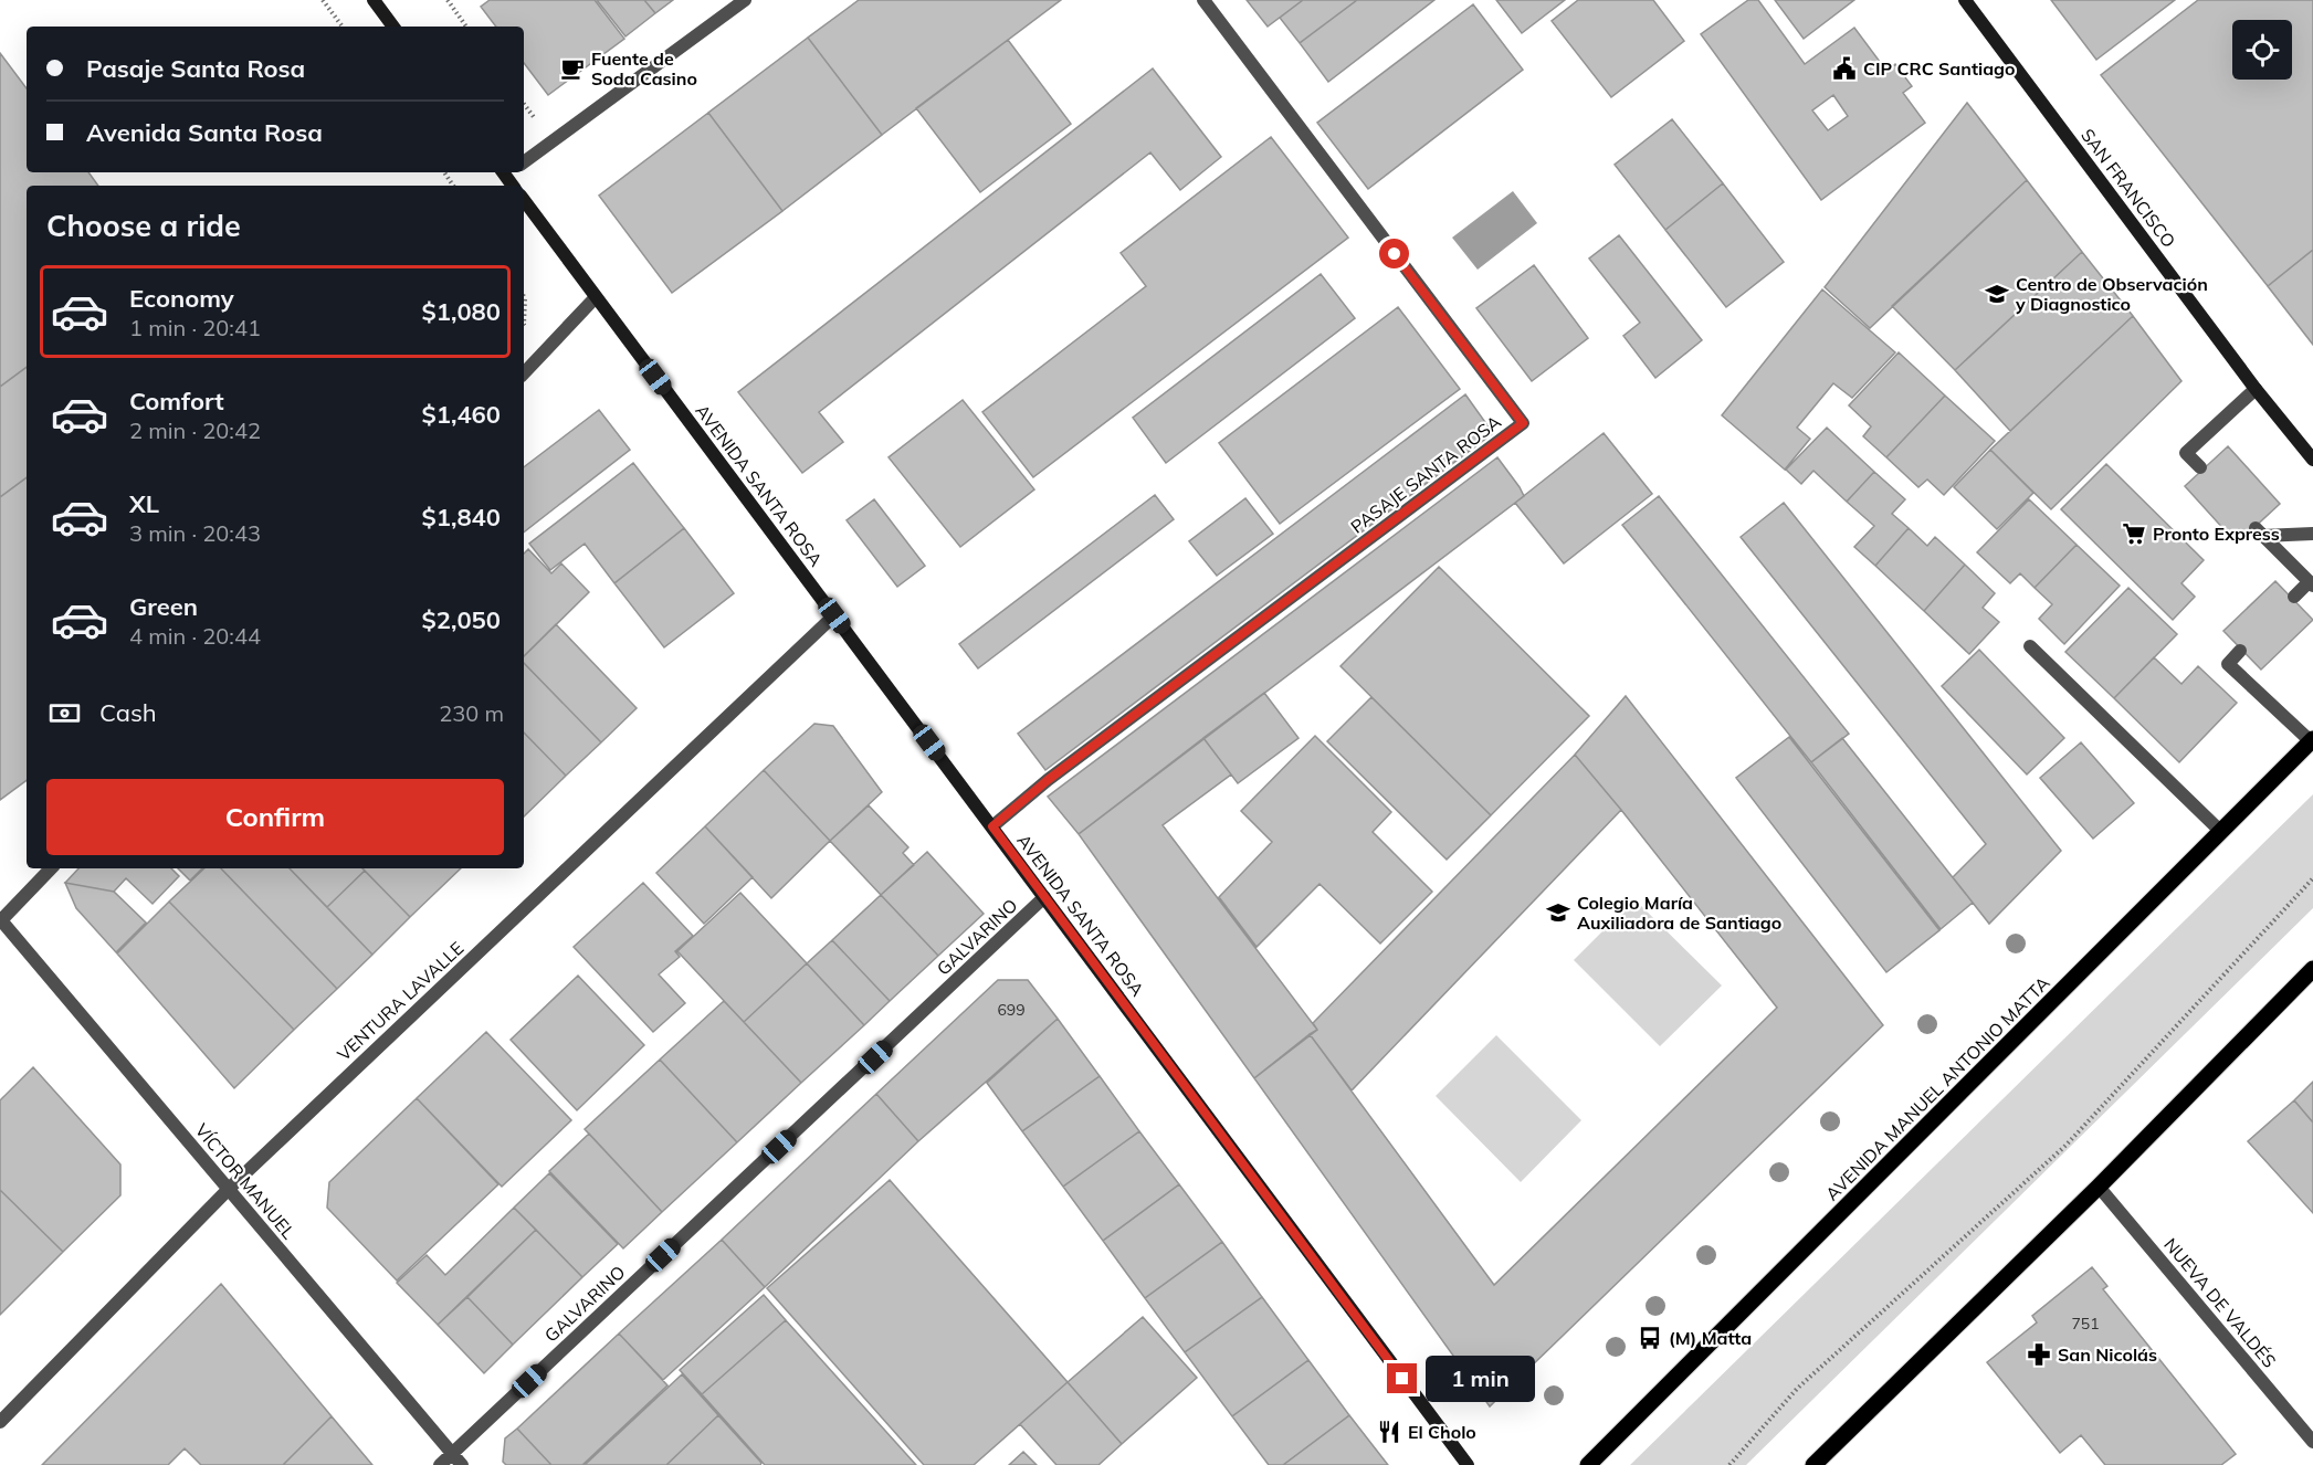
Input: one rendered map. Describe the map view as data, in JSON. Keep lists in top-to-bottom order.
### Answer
{
  "streets": {
    "main road": ["SAN FRANCISCO", "AVENIDA SANTA ROSA", "AVENIDA MANUEL ANTONIO MATTA"],
    "street": [
      "PASAJE SANTA ROSA",
      "GALVARINO",
      "VENTURA LAVALLE",
      "VÍCTOR MANUEL",
      "NUEVA DE VALDÉS"
    ]
  },
  "crossings": [
    ["PASAJE SANTA ROSA", "AVENIDA SANTA ROSA"],
    ["AVENIDA SANTA ROSA", "GALVARINO"],
    ["AVENIDA SANTA ROSA", "VENTURA LAVALLE"],
    ["GALVARINO", "VÍCTOR MANUEL"],
    ["VENTURA LAVALLE", "VÍCTOR MANUEL"]
  ],
  "places": {
    "cafe": ["Fuente de Soda Casino"],
    "public building": ["CIP CRC Santiago"],
    "school or university": ["Centro de Observación y Diagnostico", "Colegio María Auxiliadora de Santiago"],
    "supermarket": ["Pronto Express"],
    "bus stop": ["(M) Matta"],
    "pharmacy": ["San Nicolás"],
    "restaurant": ["El Cholo"]
  },
  "house_numbers": ["699", "751"],
  "page": {
    "banner": ["Pasaje Santa Rosa", "Avenida Santa Rosa"],
    "heading": "Choose a ride",
    "list": [
      {
        "name": "Economy",
        "note": "1 min · 20:41",
        "value": "$1,080"
      },
      {
        "name": "Comfort",
        "note": "2 min · 20:42",
        "value": "$1,460"
      },
      {
        "name": "XL",
        "note": "3 min · 20:43",
        "value": "$1,840"
      },
      {
        "name": "Green",
        "note": "4 min · 20:44",
        "value": "$2,050"
      }
    ],
    "pay": ["Cash", "230 m"],
    "buttons": "Confirm",
    "bubble": "1 min"
  }
}
